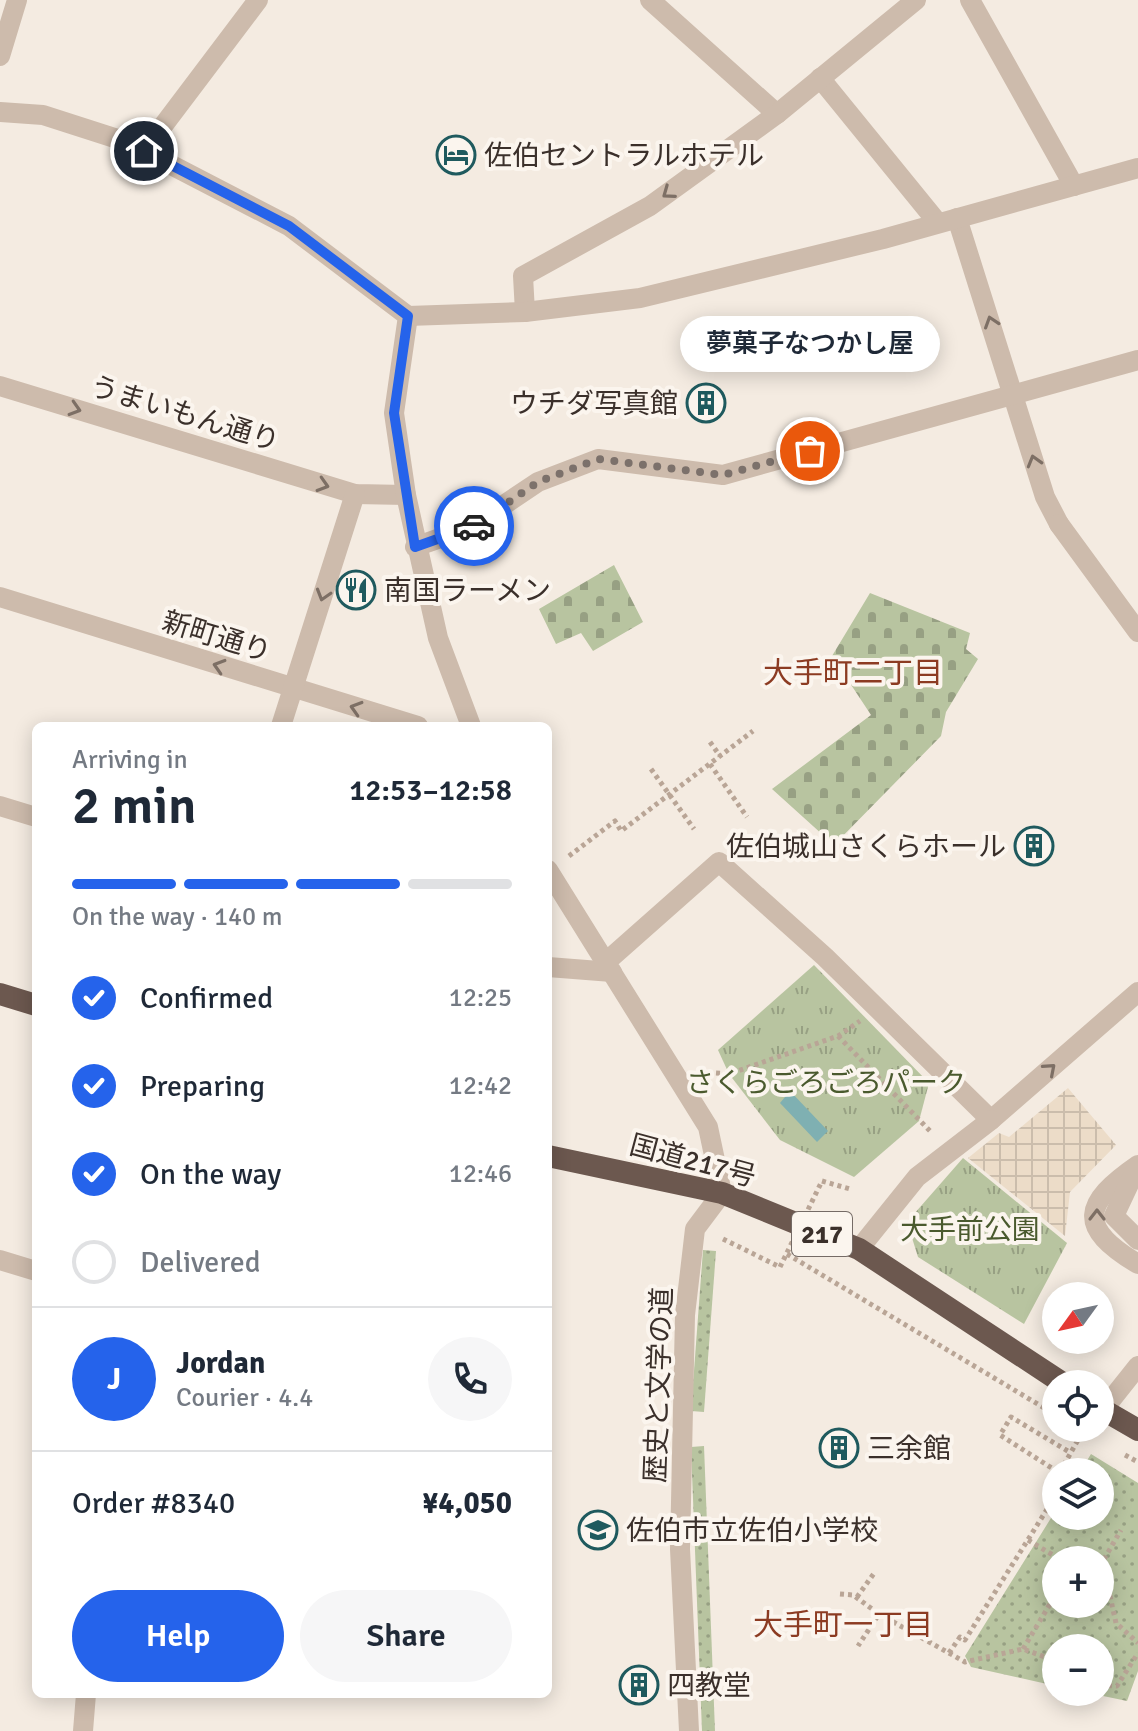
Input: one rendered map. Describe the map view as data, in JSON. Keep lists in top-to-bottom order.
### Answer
{
  "streets": {
    "highway": ["国道217号", "217"],
    "street": ["うまいもん通り", "新町通り", "歴史と文学の道"]
  },
  "crossings": [
    ["国道217号", "歴史と文学の道"]
  ],
  "one_way": ["うまいもん通り", "新町通り"],
  "districts": ["大手町二丁目", "大手町一丁目"],
  "parks": ["さくらごろごろパーク", "大手前公園"],
  "places": {
    "hotel": ["佐伯セントラルホテル"],
    "building": [
      "ウチダ写真館",
      "佐伯城山さくらホール",
      "三余館",
      "四教堂"
    ],
    "other": ["夢菓子なつかし屋"],
    "restaurant": ["南国ラーメン"],
    "school or university": ["佐伯市立佐伯小学校"]
  },
  "north": "bottom left",
  "page": {
    "bubble": "夢菓子なつかし屋",
    "heading": ["2 min", "Arriving in", "12:53–12:58"],
    "panel": [
      "Jordan",
      "Courier · 4.4",
      "Order #8340",
      "¥4,050"
    ],
    "bar": "On the way · 140 m",
    "list": [
      ["Confirmed", "12:25"],
      ["Preparing", "12:42"],
      ["On the way", "12:46"],
      "Delivered"
    ],
    "map_buttons": ["+", "−"],
    "round": "J",
    "buttons": ["Help", "Share"]
  }
}
